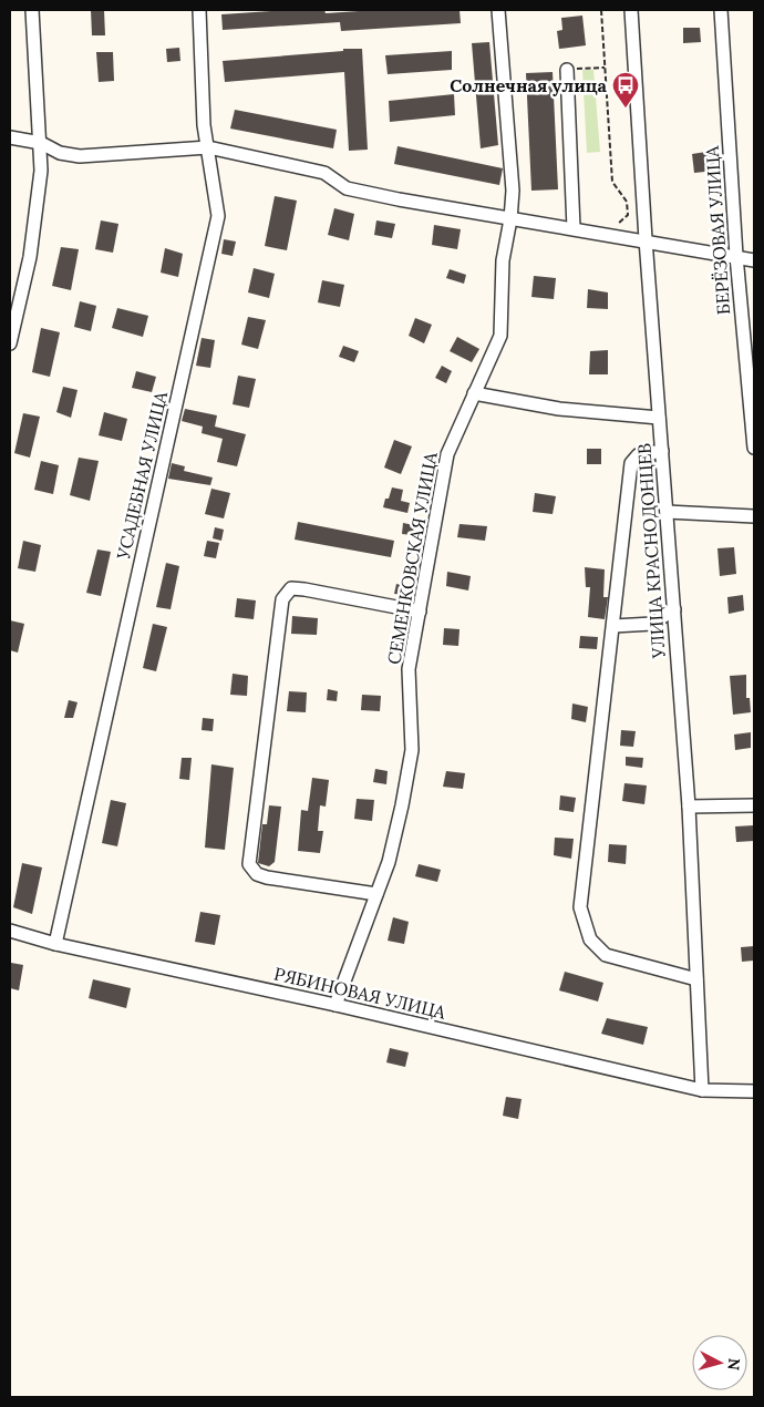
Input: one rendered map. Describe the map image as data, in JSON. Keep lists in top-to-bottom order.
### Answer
{
  "streets": {
    "street": [
      "БЕРЁЗОВАЯ УЛИЦА",
      "УСАДЕБНАЯ УЛИЦА",
      "УЛИЦА КРАСНОДОНЦЕВ",
      "СЕМЕНКОВСКАЯ УЛИЦА",
      "РЯБИНОВАЯ УЛИЦА"
    ]
  },
  "crossings": [
    ["УСАДЕБНАЯ УЛИЦА", "РЯБИНОВАЯ УЛИЦА"],
    ["УЛИЦА КРАСНОДОНЦЕВ", "РЯБИНОВАЯ УЛИЦА"],
    ["СЕМЕНКОВСКАЯ УЛИЦА", "РЯБИНОВАЯ УЛИЦА"]
  ],
  "places": {
    "bus stop": ["Солнечная улица"]
  },
  "north": "right"
}
